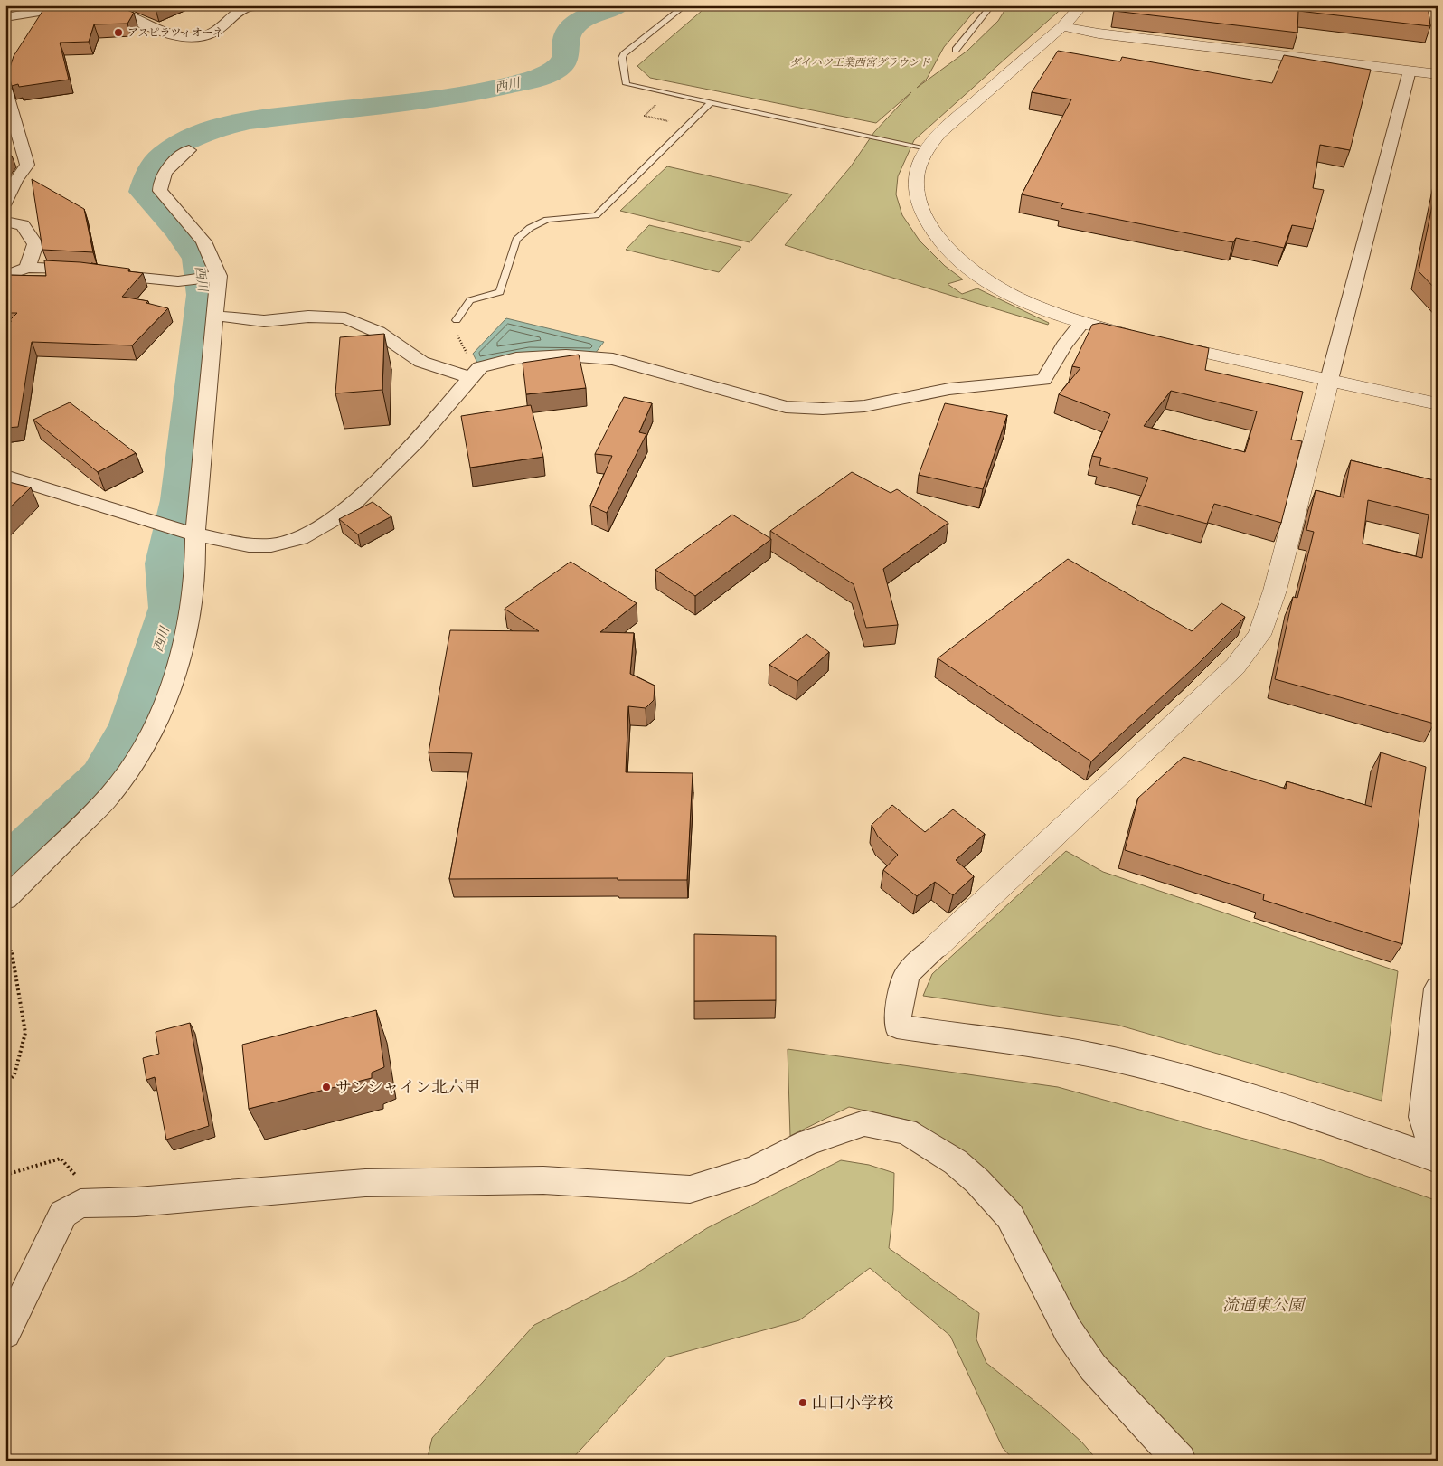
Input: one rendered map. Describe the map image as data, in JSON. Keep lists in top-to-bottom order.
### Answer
{
  "water": ["西川"],
  "parks": ["ダイハツ工業西宮グラウンド", "流通東公園"],
  "places": ["アスピラツィオーネ", "サンシャイン北六甲", "山口小学校"]
}
